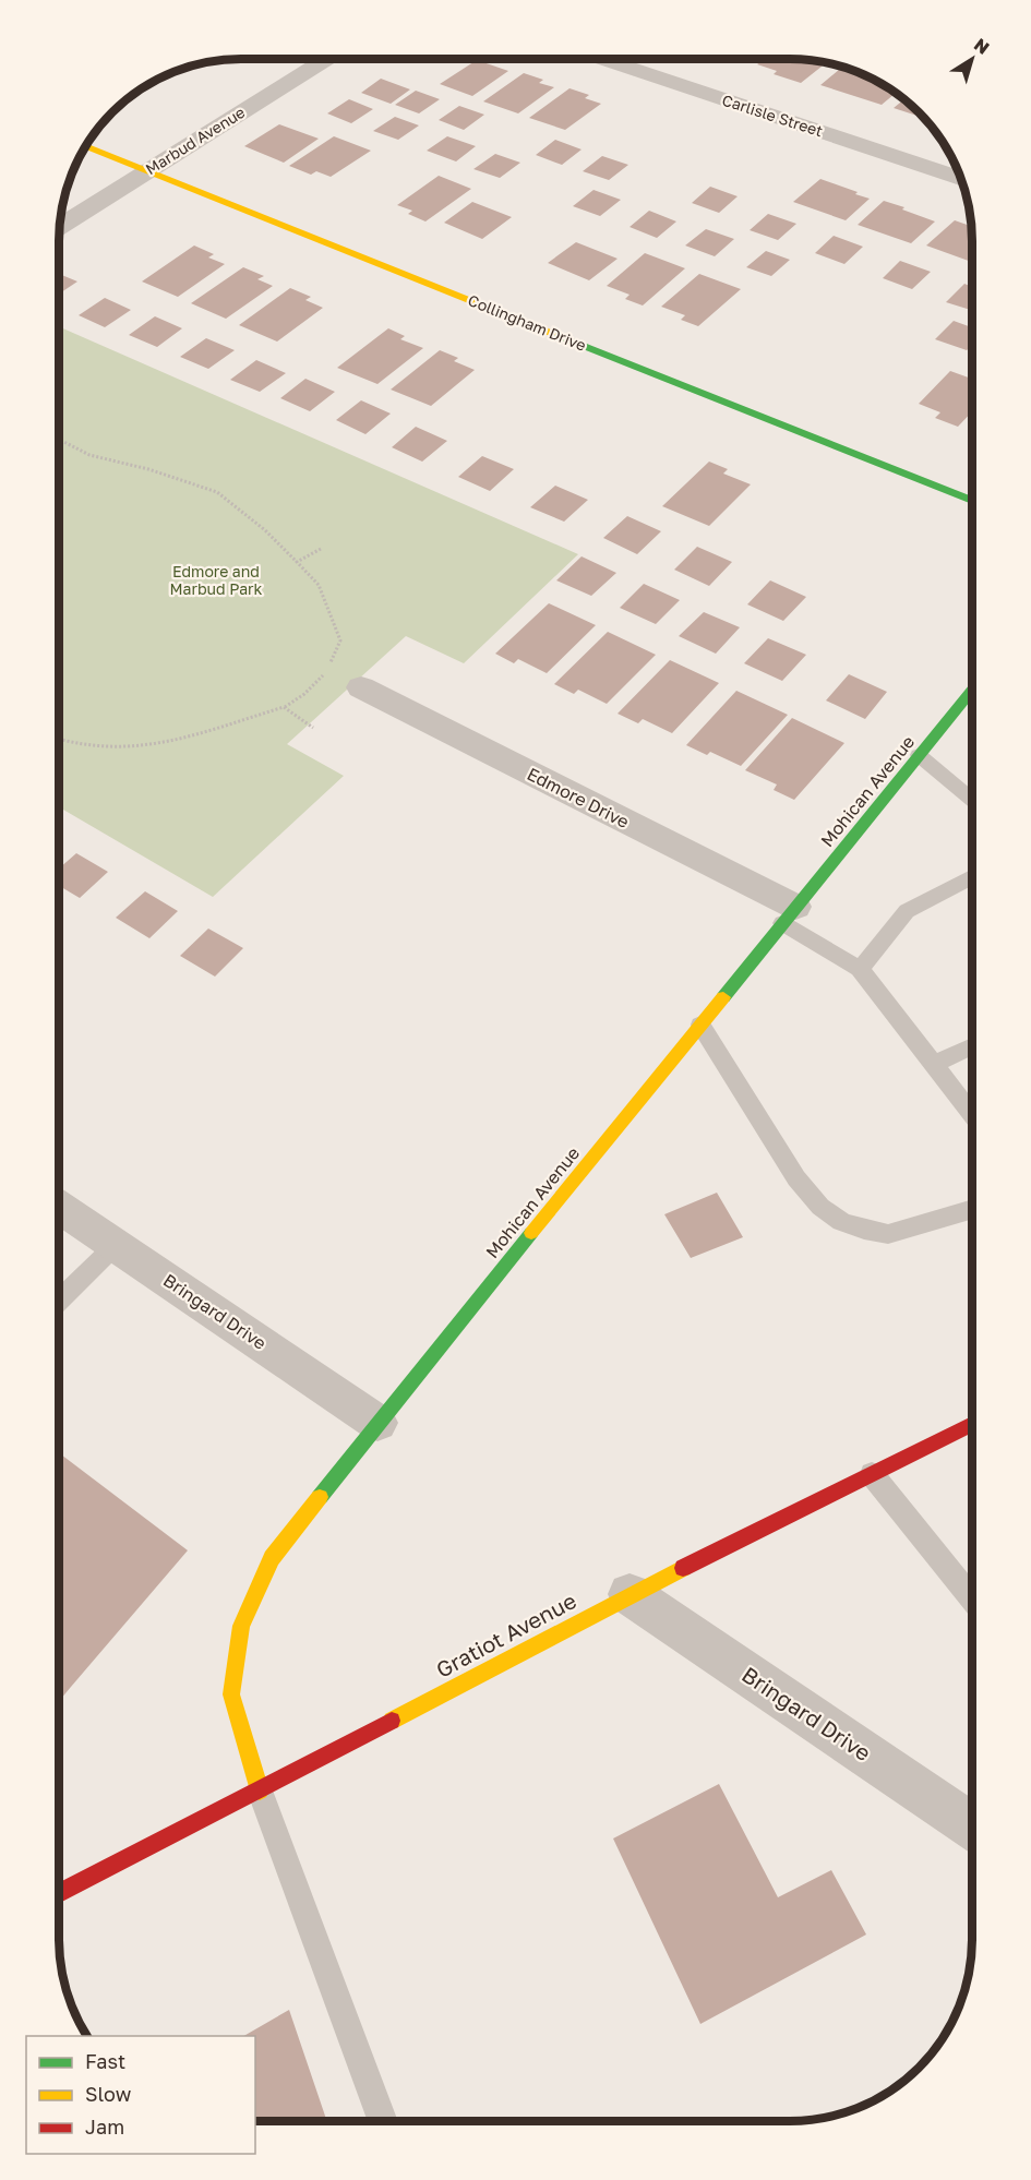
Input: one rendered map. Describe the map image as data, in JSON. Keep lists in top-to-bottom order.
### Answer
{
  "streets": {
    "street": [
      "Carlisle Street",
      "Marbud Avenue",
      "Collingham Drive",
      "Mohican Avenue",
      "Edmore Drive",
      "Bringard Drive",
      "Gratiot Avenue"
    ]
  },
  "crossings": [
    ["Marbud Avenue", "Collingham Drive"],
    ["Mohican Avenue", "Edmore Drive"],
    ["Mohican Avenue", "Bringard Drive"],
    ["Mohican Avenue", "Gratiot Avenue"],
    ["Bringard Drive", "Gratiot Avenue"]
  ],
  "parks": ["Edmore and Marbud Park"],
  "legend": ["Fast", "Slow", "Jam"],
  "north": "top right"
}
